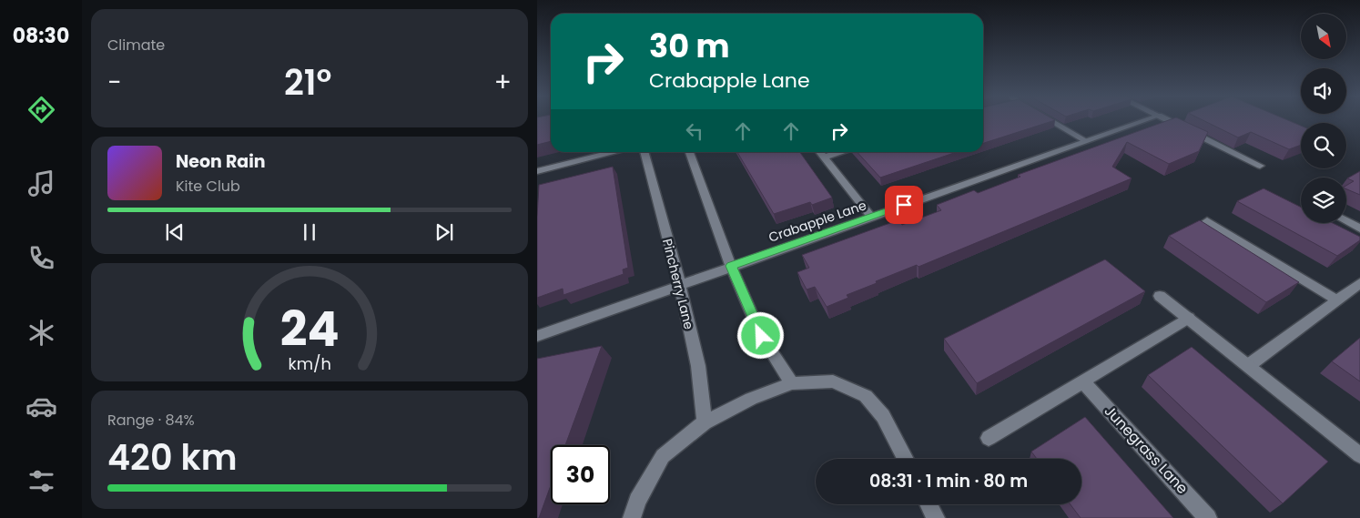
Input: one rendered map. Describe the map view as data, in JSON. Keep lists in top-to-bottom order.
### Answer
{
  "streets": {
    "street": ["Crabapple Lane", "Pincherry Lane", "Junegrass Lane"]
  },
  "crossings": [
    ["Crabapple Lane", "Pincherry Lane"]
  ],
  "north": "bottom right",
  "page": {
    "tabs": "08:30",
    "tile": [
      "Climate",
      ["Range · 84%", "420 km"]
    ],
    "turn": ["30 m", "Crabapple Lane"],
    "heat": ["−", "21°", "+"],
    "song": ["Neon Rain", "Kite Club"],
    "limit": "30",
    "trip": "08:31 · 1 min · 80 m",
    "gauge": ["24", "km/h"]
  }
}
